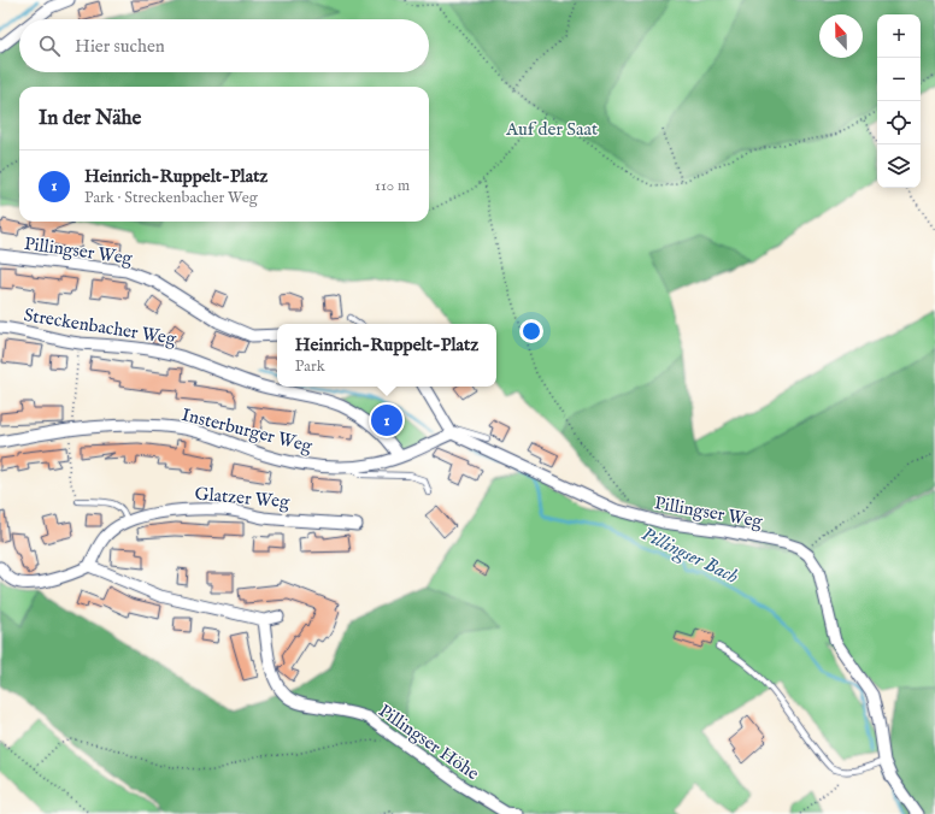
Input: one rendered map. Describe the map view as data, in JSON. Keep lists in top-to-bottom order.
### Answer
{
  "streets": {
    "street": [
      "Pillingser Weg",
      "Streckenbacher Weg",
      "Insterburger Weg",
      "Glatzer Weg",
      "Pillingser Höhe"
    ]
  },
  "crossings": [
    ["Pillingser Weg", "Insterburger Weg"],
    ["Streckenbacher Weg", "Insterburger Weg"]
  ],
  "water": ["Pillingser Bach"],
  "parks": ["Auf der Saat"],
  "north": "top",
  "page": {
    "map_buttons": ["+", "−"],
    "search": "Hier suchen",
    "heading": "In der Nähe",
    "list": [
      {
        "mark": "1",
        "name": "Heinrich-Ruppelt-Platz",
        "note": "Park · Streckenbacher Weg",
        "value": "110 m"
      }
    ],
    "popup": ["Heinrich-Ruppelt-Platz", "Park"],
    "pins": "1"
  }
}
